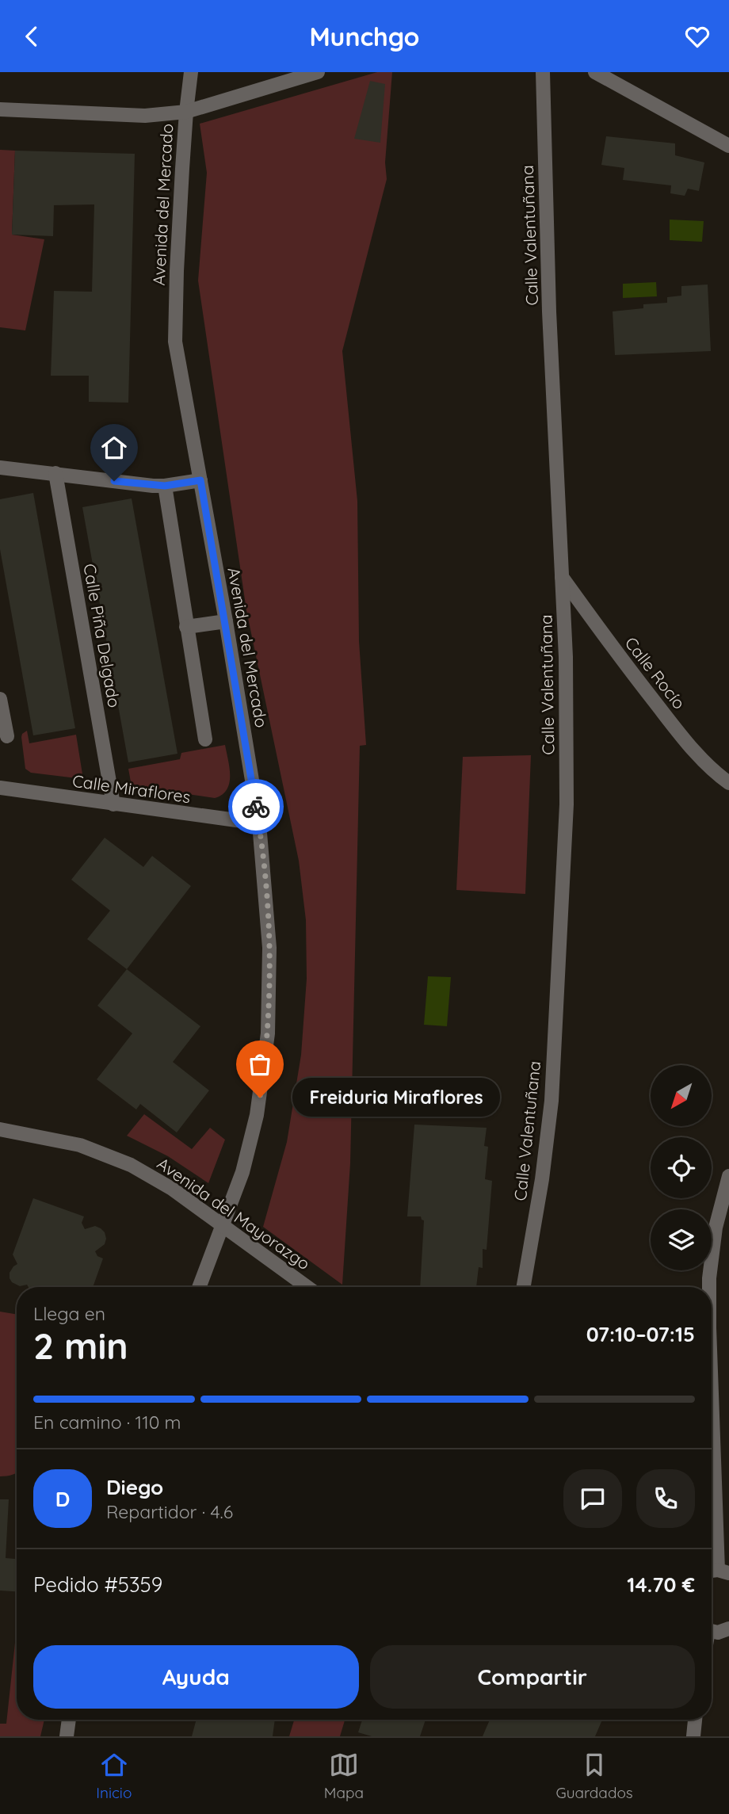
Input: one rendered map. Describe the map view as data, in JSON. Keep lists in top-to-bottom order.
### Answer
{
  "streets": {
    "street": [
      "Avenida del Mercado",
      "Calle Valentuñana",
      "Calle Piña Delgado",
      "Calle Rocío",
      "Calle Miraflores",
      "Avenida del Mayorazgo"
    ]
  },
  "crossings": [
    ["Avenida del Mercado", "Calle Miraflores"],
    ["Avenida del Mercado", "Avenida del Mayorazgo"],
    ["Calle Valentuñana", "Calle Rocío"],
    ["Calle Piña Delgado", "Calle Miraflores"]
  ],
  "places": ["Freiduria Miraflores"],
  "north": "bottom left",
  "page": {
    "header": "Munchgo",
    "bubble": "Freiduria Miraflores",
    "heading": ["2 min", "Llega en", "07:10–07:15"],
    "panel": [
      "Diego",
      "Repartidor · 4.6",
      "Pedido #5359",
      "14.70 €"
    ],
    "bar": "En camino · 110 m",
    "round": "D",
    "buttons": ["Ayuda", "Compartir"],
    "tabs": ["Inicio", "Mapa", "Guardados"]
  }
}
